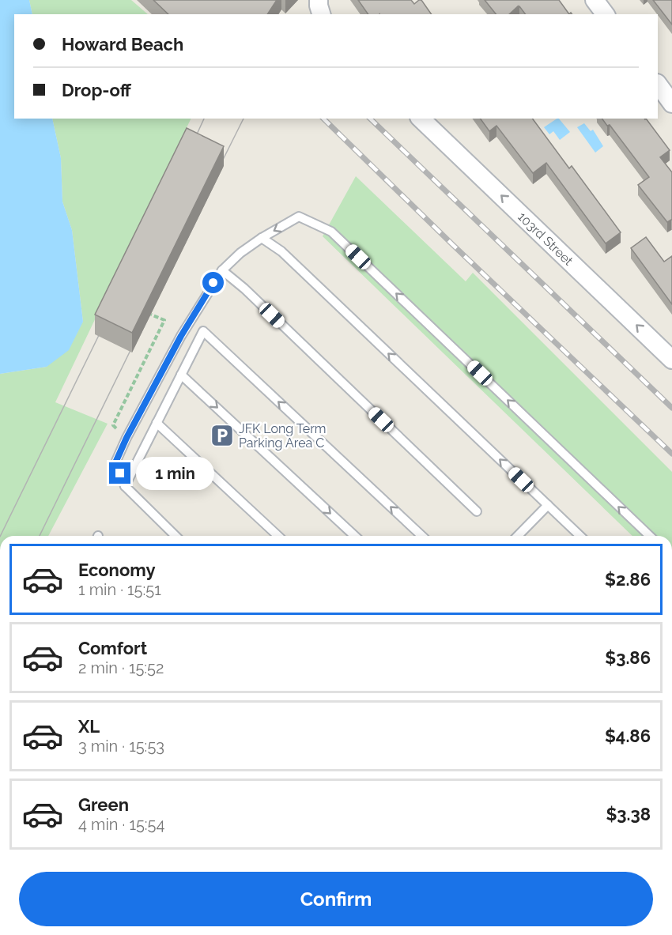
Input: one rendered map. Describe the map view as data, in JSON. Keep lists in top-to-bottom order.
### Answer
{
  "streets": {
    "street": ["103rd Street"]
  },
  "one_way": ["103rd Street"],
  "places": {
    "parking": ["JFK Long Term Parking Area C"]
  },
  "page": {
    "banner": ["Howard Beach", "Drop-off"],
    "bubble": "1 min",
    "list": [
      {
        "name": "Economy",
        "note": "1 min · 15:51",
        "value": "$2.86"
      },
      {
        "name": "Comfort",
        "note": "2 min · 15:52",
        "value": "$3.86"
      },
      {
        "name": "XL",
        "note": "3 min · 15:53",
        "value": "$4.86"
      },
      {
        "name": "Green",
        "note": "4 min · 15:54",
        "value": "$3.38"
      }
    ],
    "buttons": "Confirm"
  }
}
